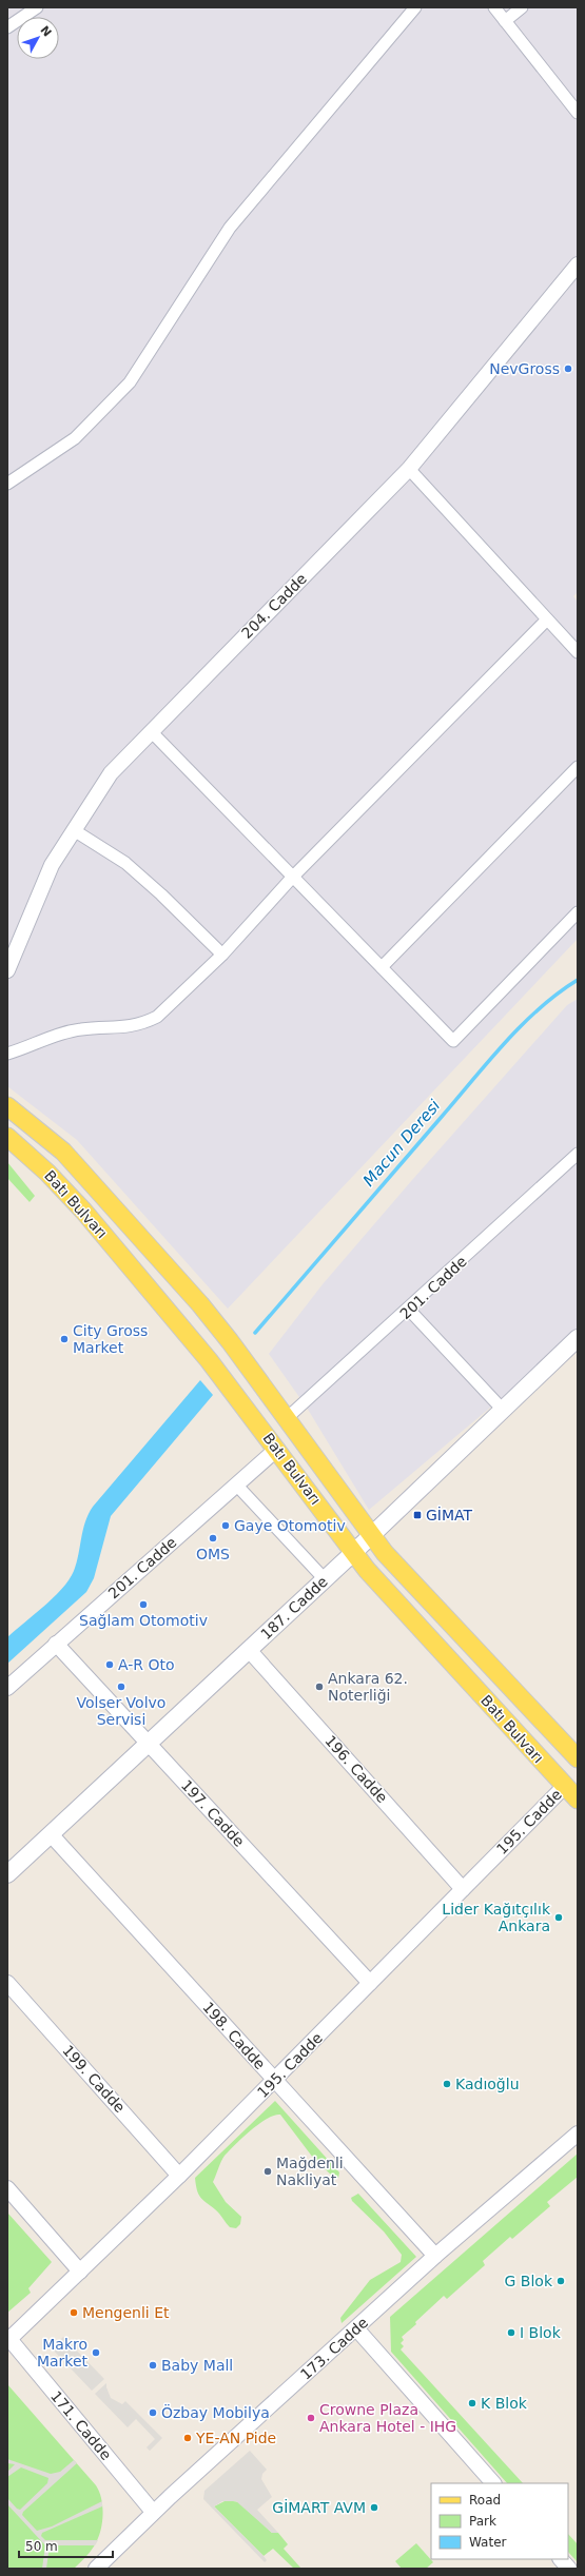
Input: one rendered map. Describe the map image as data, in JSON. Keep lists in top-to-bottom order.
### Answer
{
  "streets": {
    "main road": ["Batı Bulvarı", "187. Cadde"],
    "street": [
      "204. Cadde",
      "201. Cadde",
      "196. Cadde",
      "197. Cadde",
      "195. Cadde",
      "198. Cadde",
      "199. Cadde",
      "173. Cadde",
      "171. Cadde"
    ]
  },
  "crossings": [
    ["Batı Bulvarı", "201. Cadde"],
    ["Batı Bulvarı", "187. Cadde"],
    ["Batı Bulvarı", "195. Cadde"],
    ["201. Cadde", "197. Cadde"],
    ["187. Cadde", "196. Cadde"],
    ["187. Cadde", "197. Cadde"],
    ["187. Cadde", "198. Cadde"],
    ["196. Cadde", "195. Cadde"],
    ["197. Cadde", "195. Cadde"],
    ["195. Cadde", "198. Cadde"],
    ["195. Cadde", "199. Cadde"],
    ["195. Cadde", "171. Cadde"],
    ["198. Cadde", "173. Cadde"],
    ["173. Cadde", "171. Cadde"]
  ],
  "water": ["Macun Deresi"],
  "places": {
    "other": [
      "NevGross",
      "City Gross Market",
      "Gaye Otomotiv",
      "OMS",
      "Sağlam Otomotiv",
      "A-R Oto",
      "Volser Volvo Servisi",
      "Ankara 62. Noterliği",
      "Lider Kağıtçılık Ankara",
      "Kadıoğlu",
      "Mağdenli Nakliyat",
      "G Blok",
      "Mengenli Et",
      "I Blok",
      "Makro Market",
      "Baby Mall",
      "K Blok",
      "Özbay Mobilya",
      "Crowne Plaza Ankara Hotel - IHG",
      "YE-AN Pide",
      "GİMART AVM"
    ],
    "transit": ["GİMAT"]
  },
  "legend": ["Road", "Park", "Water"],
  "scale_bar": "50 m",
  "north": "top right"
}
